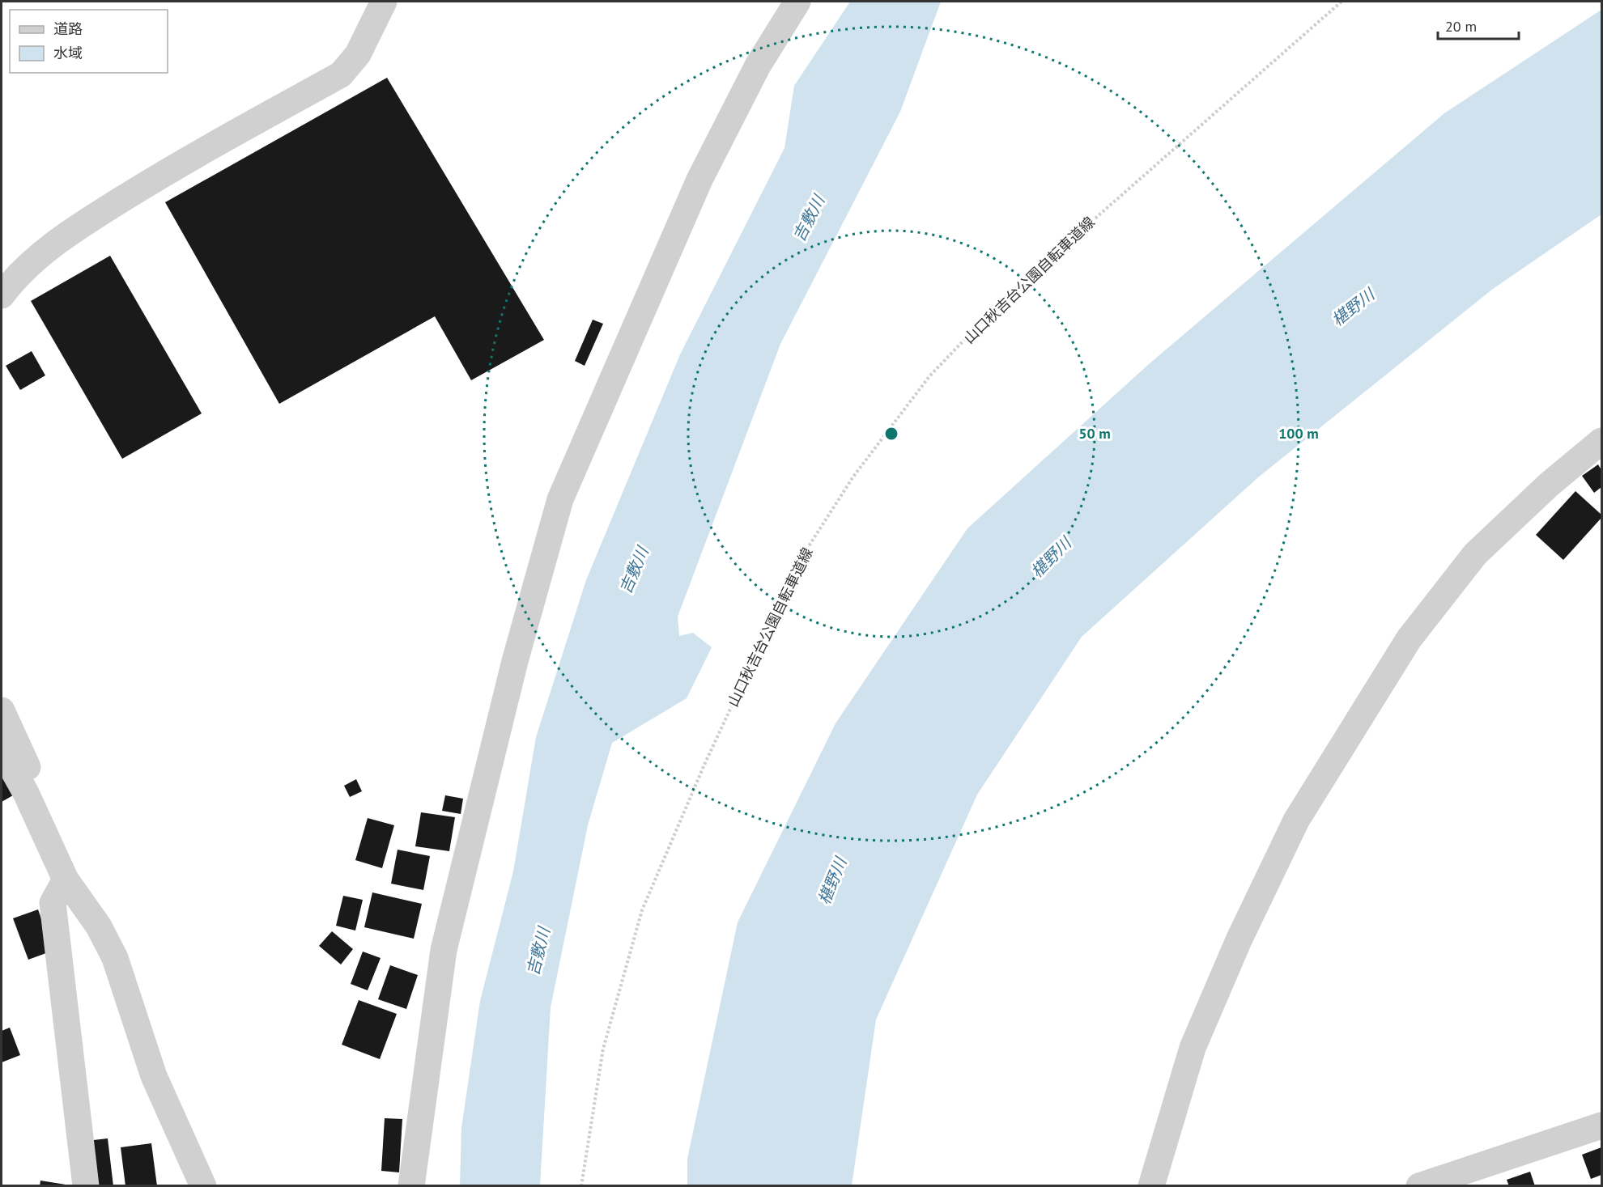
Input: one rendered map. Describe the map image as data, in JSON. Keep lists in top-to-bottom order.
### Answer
{
  "streets": {
    "path": ["山口秋吉台公園自転車道線"]
  },
  "water": ["吉敷川", "椹野川"],
  "legend": ["道路", "水域"],
  "scale_bar": "20 m",
  "rings": ["50 m", "100 m"]
}
